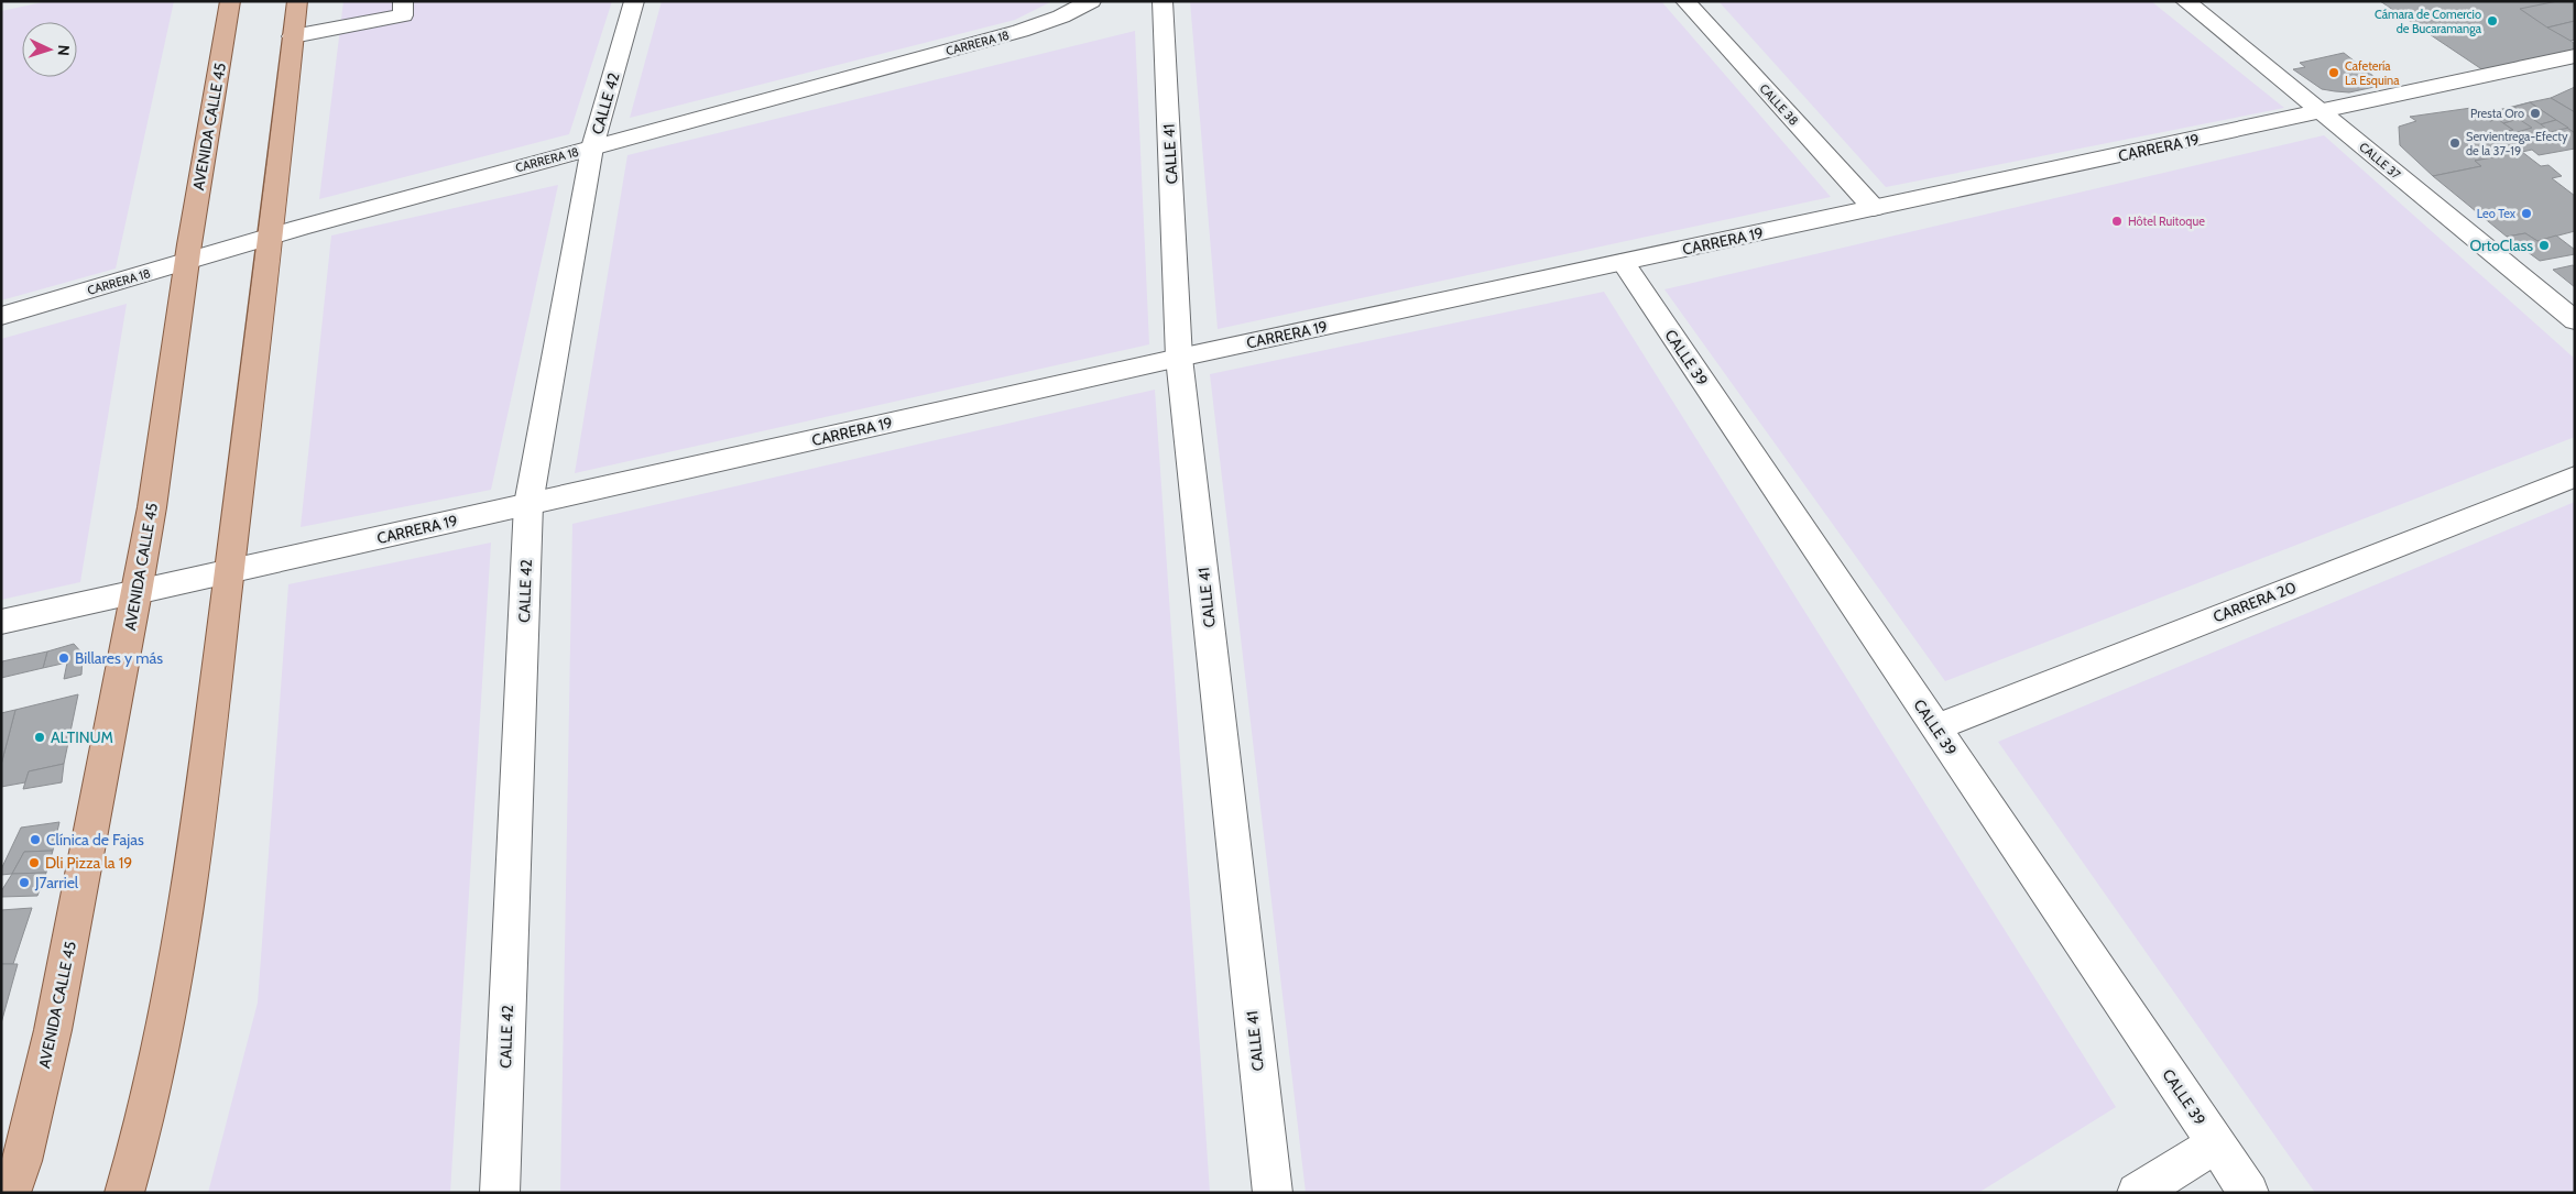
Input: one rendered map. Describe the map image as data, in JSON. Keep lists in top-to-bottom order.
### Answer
{
  "streets": {
    "main road": ["AVENIDA CALLE 45"],
    "street": [
      "CARRERA 18",
      "CALLE 42",
      "CALLE 38",
      "CARRERA 19",
      "CALLE 41",
      "CALLE 37",
      "CALLE 39",
      "CARRERA 20"
    ]
  },
  "crossings": [
    ["CARRERA 18", "CALLE 42"],
    ["CARRERA 18", "AVENIDA CALLE 45"],
    ["CALLE 42", "CARRERA 19"],
    ["CALLE 38", "CARRERA 19"],
    ["AVENIDA CALLE 45", "CARRERA 19"],
    ["CARRERA 19", "CALLE 41"],
    ["CARRERA 19", "CALLE 37"],
    ["CARRERA 19", "CALLE 39"],
    ["CALLE 39", "CARRERA 20"]
  ],
  "places": [
    "Cámara de Comercio de Bucaramanga",
    "Cafetería La Esquina",
    "Presta Oro",
    "Servientrega-Efecty de la 37-19",
    "Leo Tex",
    "Hôtel Ruitoque",
    "OrtoClass",
    "Billares y más",
    "ALTINUM",
    "Clínica de Fajas",
    "Dli Pizza la 19",
    "J7arriel"
  ],
  "north": "right"
}
